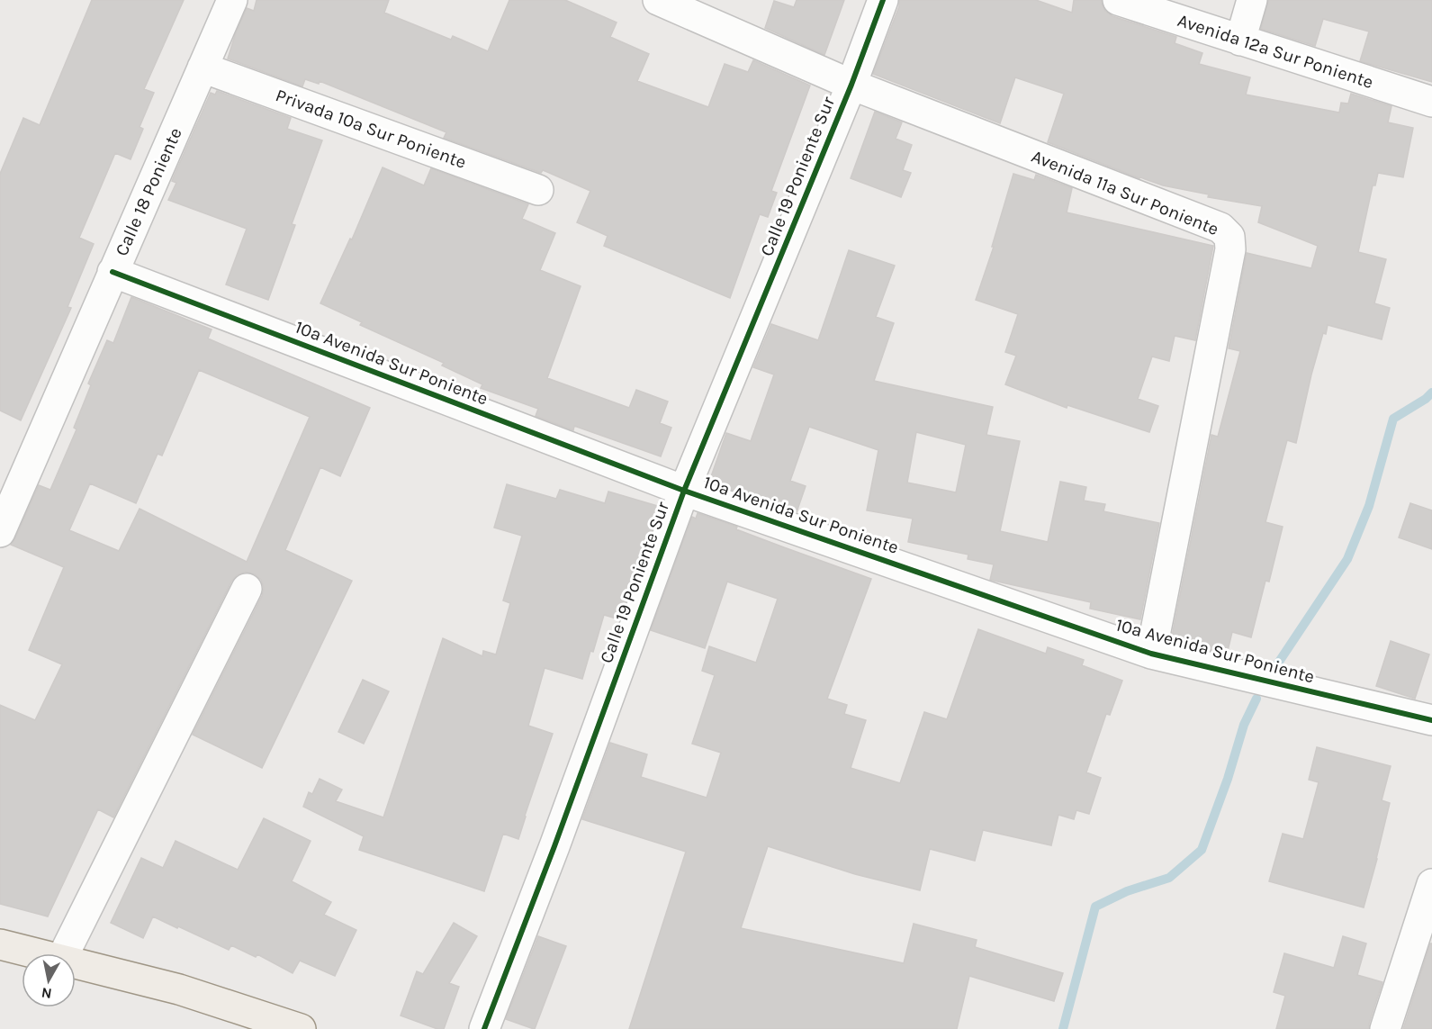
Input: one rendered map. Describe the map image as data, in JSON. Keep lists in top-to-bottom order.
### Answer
{
  "streets": {
    "street": [
      "Avenida 12a Sur Poniente",
      "Privada 10a Sur Poniente",
      "Calle 19 Poniente Sur",
      "Calle 18 Poniente",
      "Avenida 11a Sur Poniente",
      "10a Avenida Sur Poniente"
    ]
  },
  "crossings": [
    ["Privada 10a Sur Poniente", "Calle 18 Poniente"],
    ["Calle 19 Poniente Sur", "Avenida 11a Sur Poniente"],
    ["Calle 19 Poniente Sur", "10a Avenida Sur Poniente"],
    ["Calle 18 Poniente", "10a Avenida Sur Poniente"],
    ["Avenida 11a Sur Poniente", "10a Avenida Sur Poniente"]
  ],
  "north": "bottom"
}
